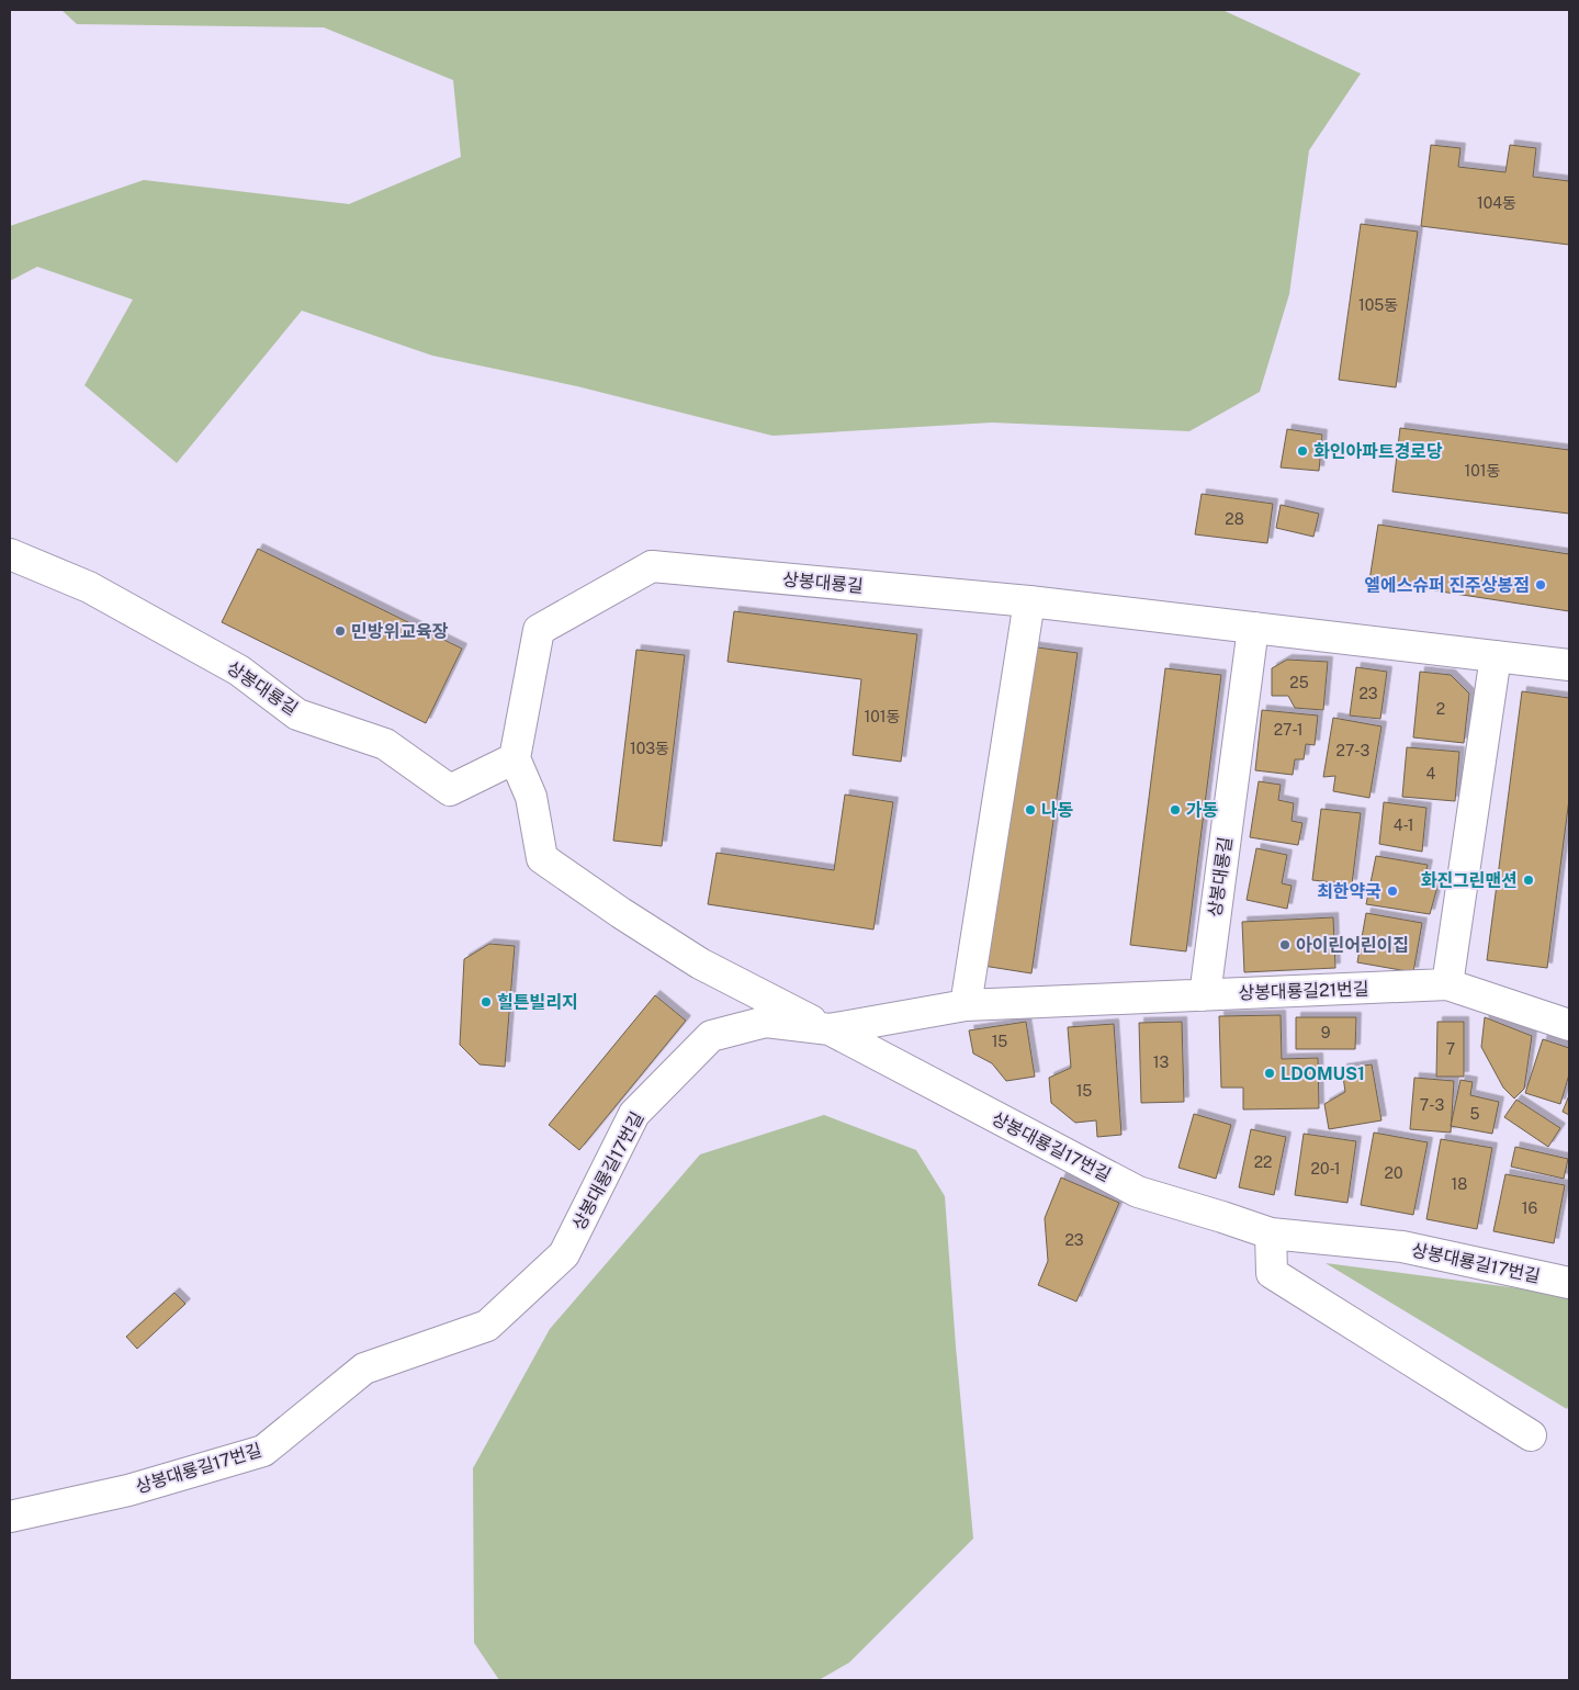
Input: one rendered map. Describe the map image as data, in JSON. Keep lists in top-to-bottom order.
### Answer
{
  "streets": {
    "street": ["상봉대룡길", "상봉대룡길21번길", "상봉대룡길17번길"]
  },
  "crossings": [
    ["상봉대룡길", "상봉대룡길21번길"],
    ["상봉대룡길21번길", "상봉대룡길17번길"]
  ],
  "places": [
    "화인아파트경로당",
    "엘에스슈퍼 진주상봉점",
    "민방위교육장",
    "나동",
    "가동",
    "화진그린맨션",
    "최한약국",
    "아이린어린이집",
    "힐튼빌리지",
    "LDOMUS1"
  ],
  "house_numbers": [
    "104동",
    "105동",
    "101동",
    "28",
    "25",
    "23",
    "2",
    "101동",
    "27-1",
    "103동",
    "27-3",
    "4",
    "4-1",
    "9",
    "15",
    "7",
    "13",
    "15",
    "7-3",
    "5",
    "22",
    "20-1",
    "20",
    "18",
    "16",
    "23"
  ]
}
